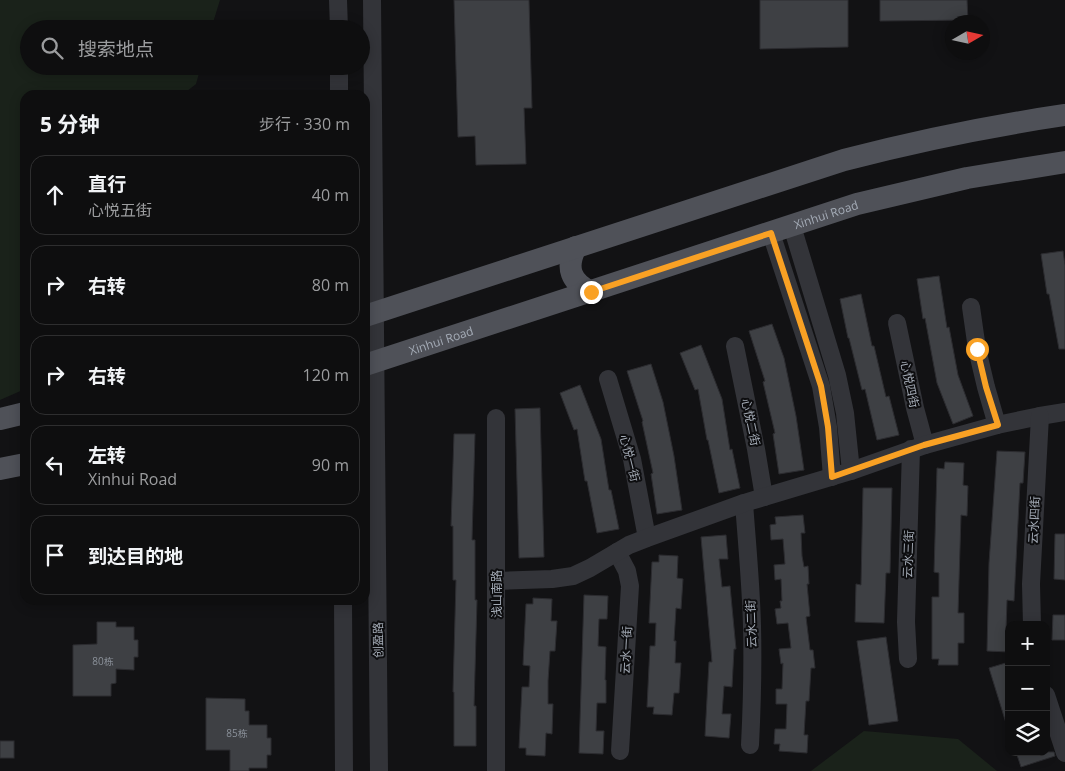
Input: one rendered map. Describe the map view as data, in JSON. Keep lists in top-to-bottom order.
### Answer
{
  "streets": {
    "main road": ["Xinhui Road"],
    "street": [
      "心悦四街",
      "心悦二街",
      "心悦一街",
      "云水四街",
      "云水三街",
      "浅山南路",
      "云水二街",
      "创盈路",
      "云水一街"
    ]
  },
  "crossings": [
    ["Xinhui Road", "创盈路"],
    ["心悦四街", "云水三街"]
  ],
  "house_numbers": ["80栋", "85栋"],
  "north": "right",
  "page": {
    "search": "搜索地点",
    "heading": ["5 分钟", "步行 · 330 m"],
    "list": [
      ["直行", "心悦五街", "40 m"],
      ["右转", "80 m"],
      ["右转", "120 m"],
      ["左转", "Xinhui Road", "90 m"],
      "到达目的地"
    ],
    "map_buttons": ["+", "−"]
  }
}
